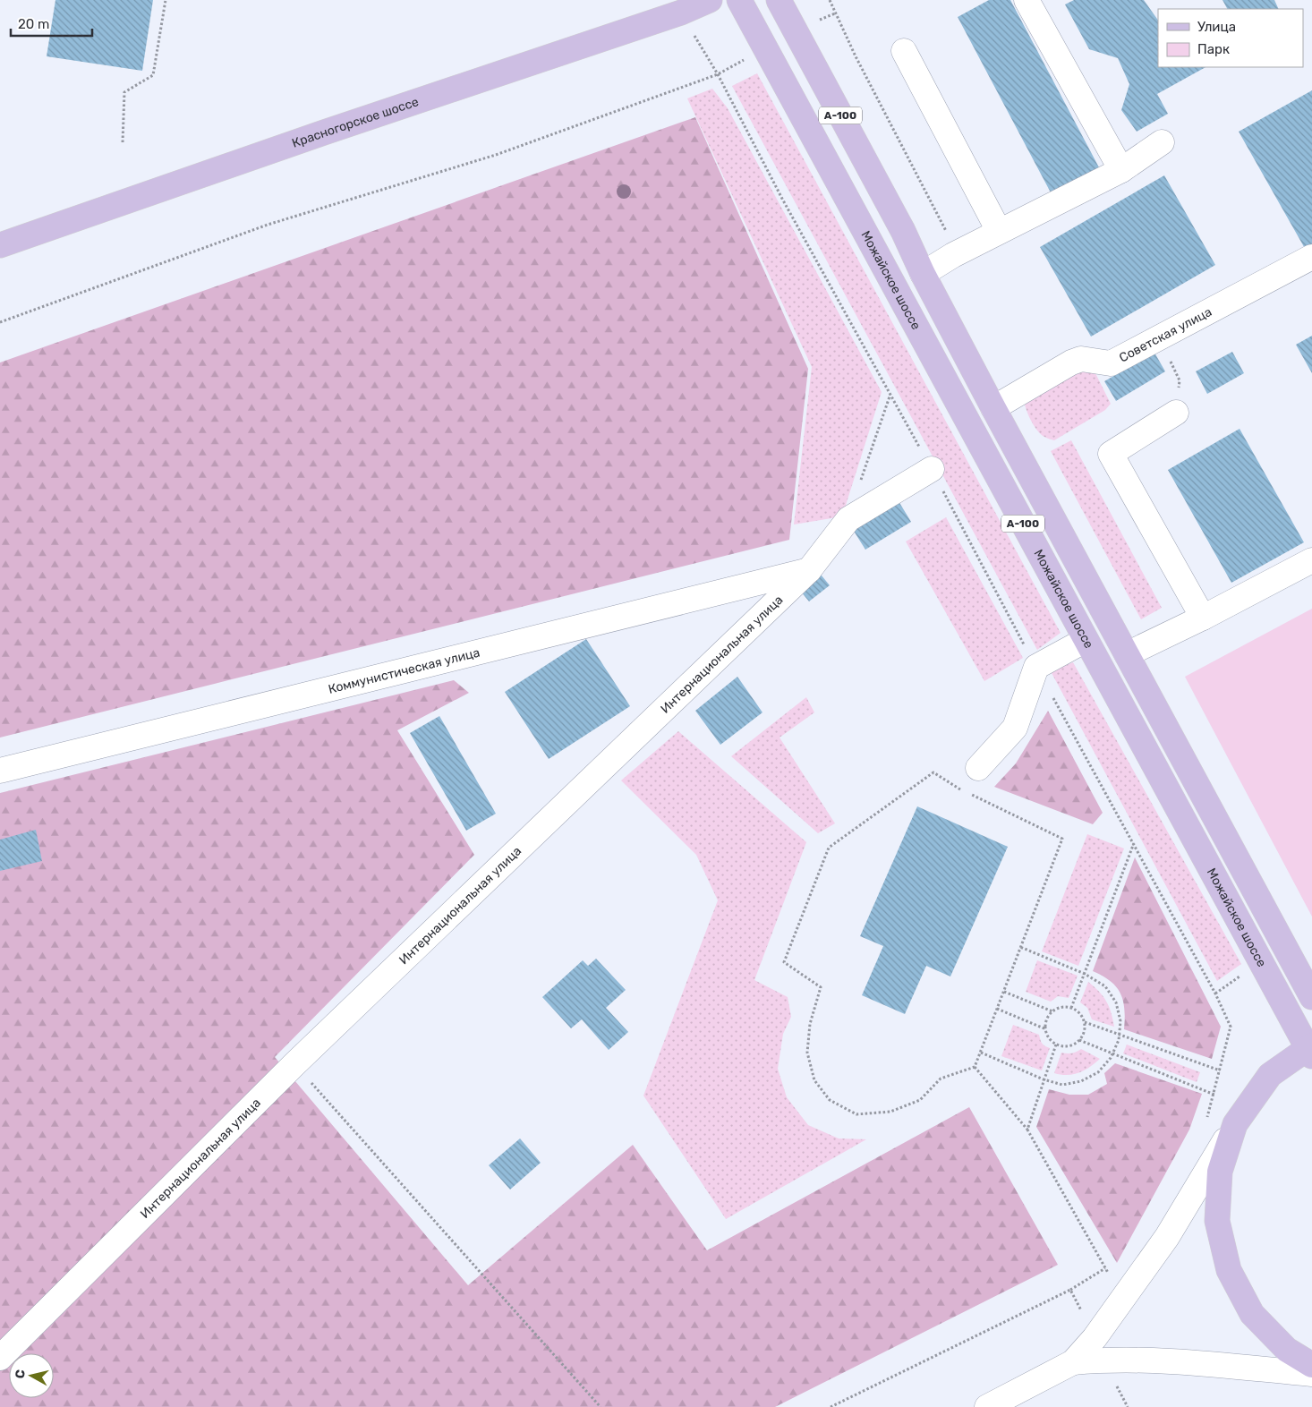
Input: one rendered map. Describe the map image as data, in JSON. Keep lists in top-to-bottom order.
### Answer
{
  "streets": {
    "main road": ["А-100", "Красногорское шоссе", "Можайское шоссе"],
    "street": ["Советская улица", "Интернациональная улица", "Коммунистическая улица"]
  },
  "crossings": [
    ["А-100", "Советская улица"],
    ["Интернациональная улица", "Коммунистическая улица"]
  ],
  "legend": ["Улица", "Парк"],
  "scale_bar": "20 m",
  "north": "left"
}
